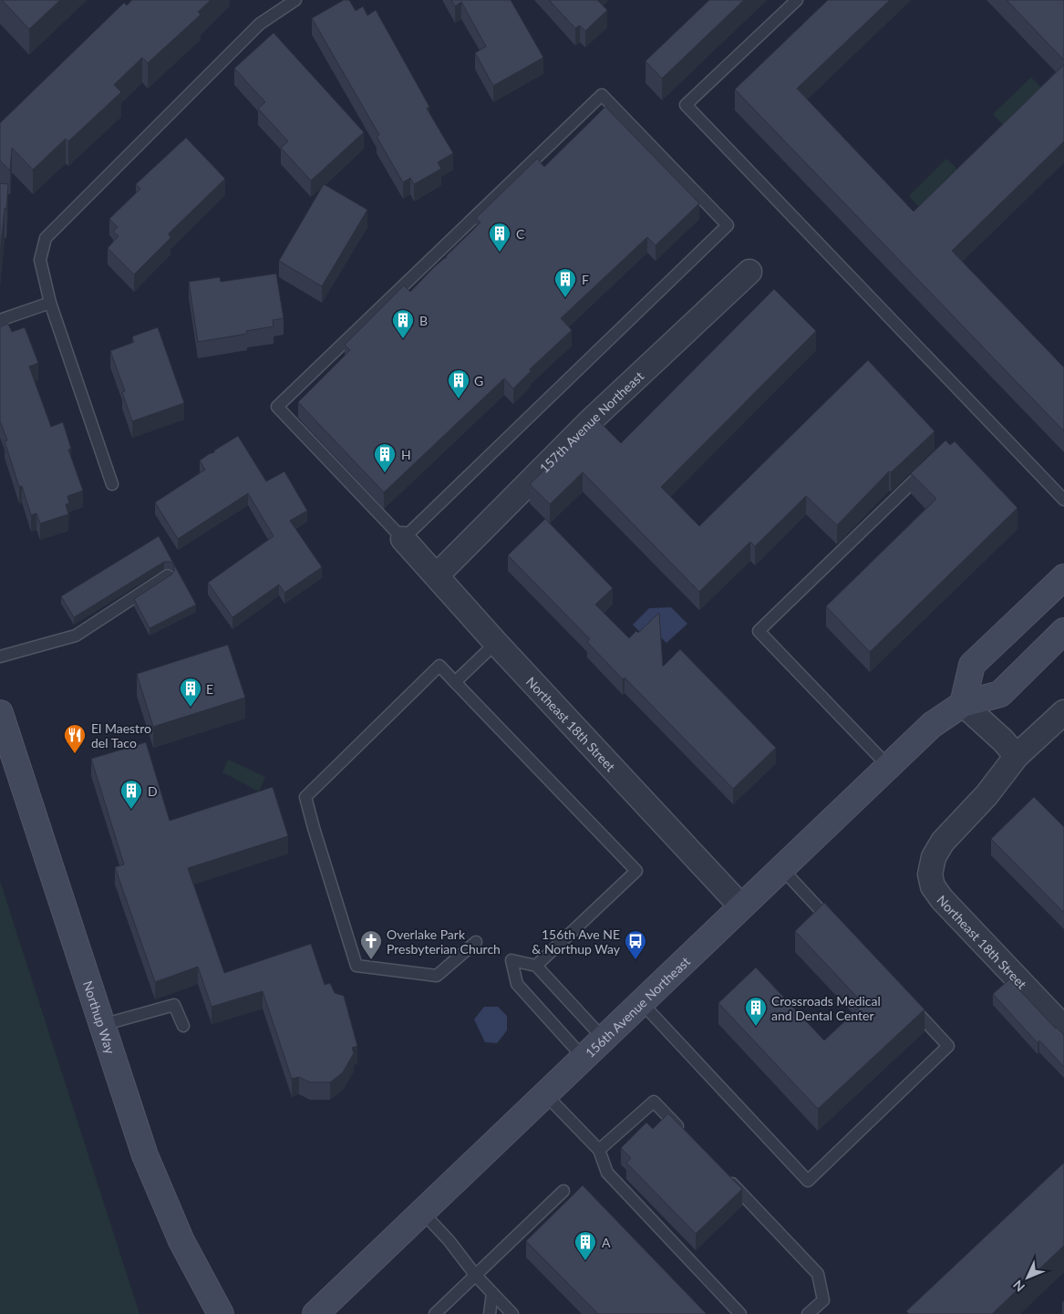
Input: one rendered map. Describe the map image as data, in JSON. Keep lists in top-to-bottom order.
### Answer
{
  "streets": {
    "main road": ["156th Avenue Northeast", "Northup Way"],
    "street": ["157th Avenue Northeast", "Northeast 18th Street"]
  },
  "crossings": [
    ["157th Avenue Northeast", "Northeast 18th Street"],
    ["Northeast 18th Street", "156th Avenue Northeast"]
  ],
  "places": {
    "building": [
      "C",
      "F",
      "B",
      "G",
      "H",
      "E",
      "D",
      "Crossroads Medical and Dental Center",
      "A"
    ],
    "restaurant": ["El Maestro del Taco"],
    "church": ["Overlake Park Presbyterian Church"],
    "bus stop": ["156th Ave NE & Northup Way"]
  },
  "north": "bottom left"
}
